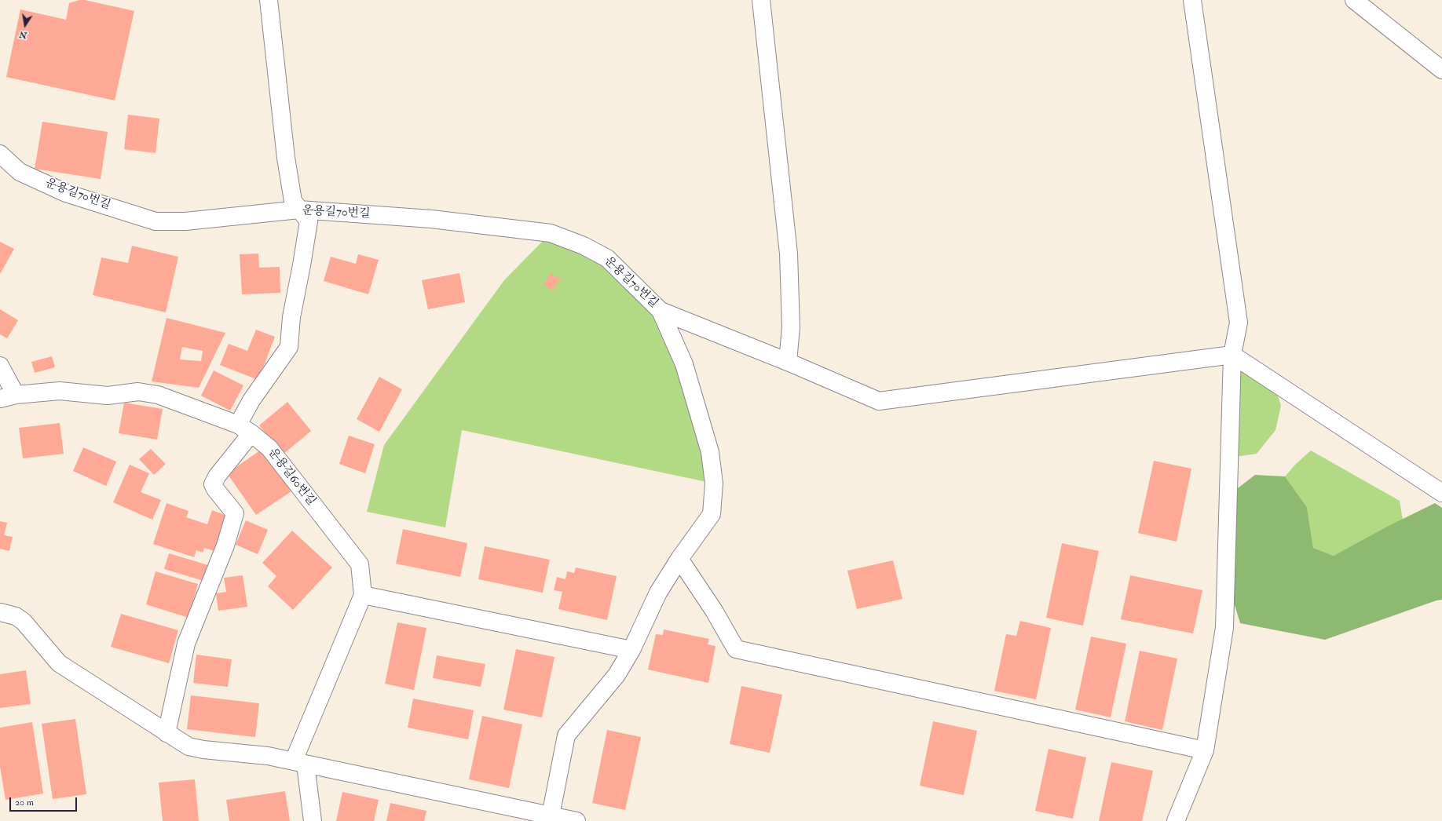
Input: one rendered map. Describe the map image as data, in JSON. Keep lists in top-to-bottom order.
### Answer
{
  "streets": {
    "street": ["운용길70번길", "운용길60번길"]
  },
  "scale_bar": "20 m",
  "north": "bottom"
}
